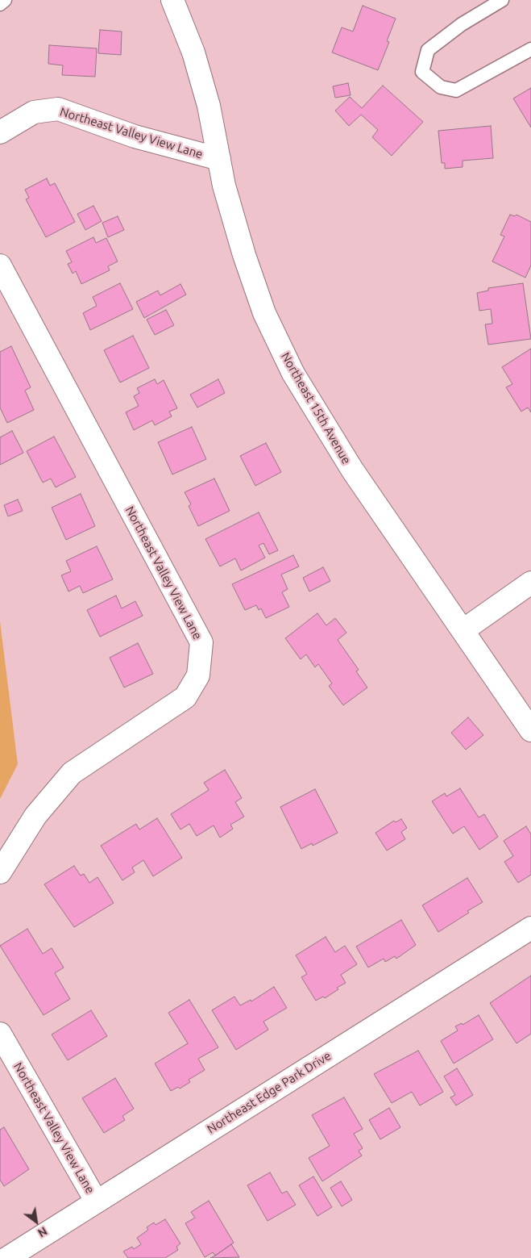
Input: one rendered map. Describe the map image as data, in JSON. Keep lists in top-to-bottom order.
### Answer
{
  "streets": {
    "street": ["Northeast Valley View Lane", "Northeast 15th Avenue", "Northeast Edge Park Drive"]
  },
  "crossings": [
    ["Northeast Valley View Lane", "Northeast 15th Avenue"],
    ["Northeast Valley View Lane", "Northeast Edge Park Drive"]
  ],
  "north": "bottom right"
}
